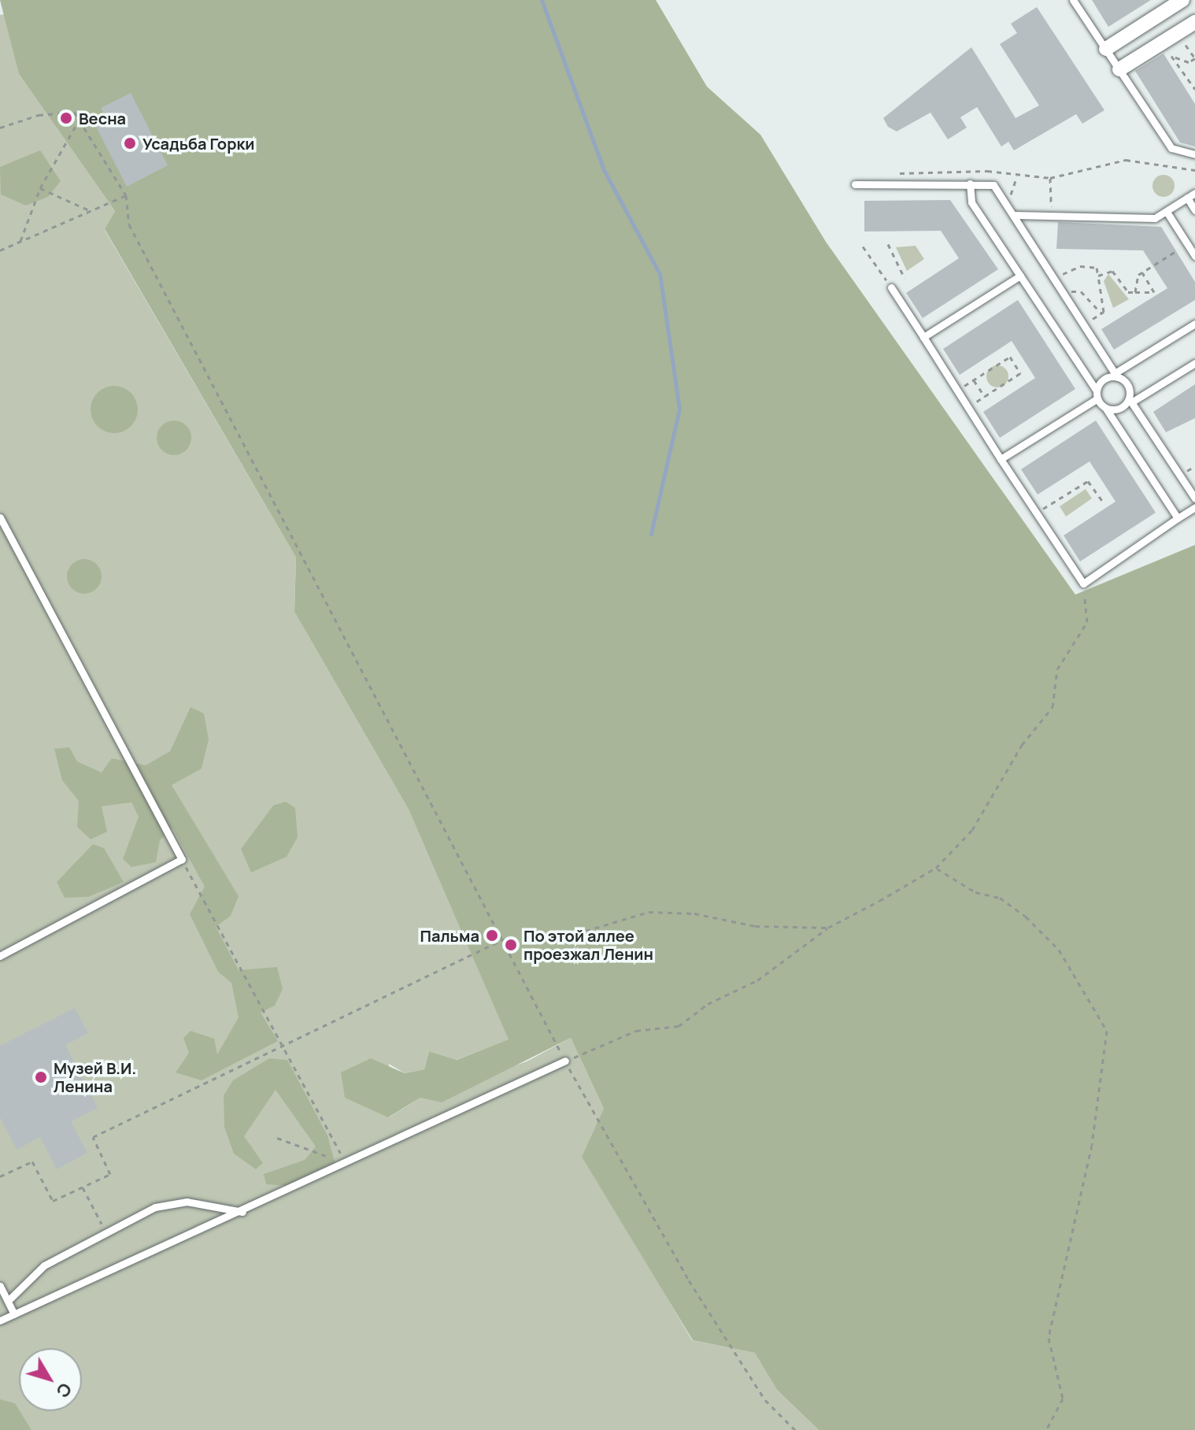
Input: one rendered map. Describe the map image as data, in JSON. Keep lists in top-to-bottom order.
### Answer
{
  "places": [
    "Весна",
    "Усадьба Горки",
    "Пальма",
    "По этой аллее проезжал Ленин",
    "Музей В.И. Ленина"
  ],
  "north": "bottom right"
}
